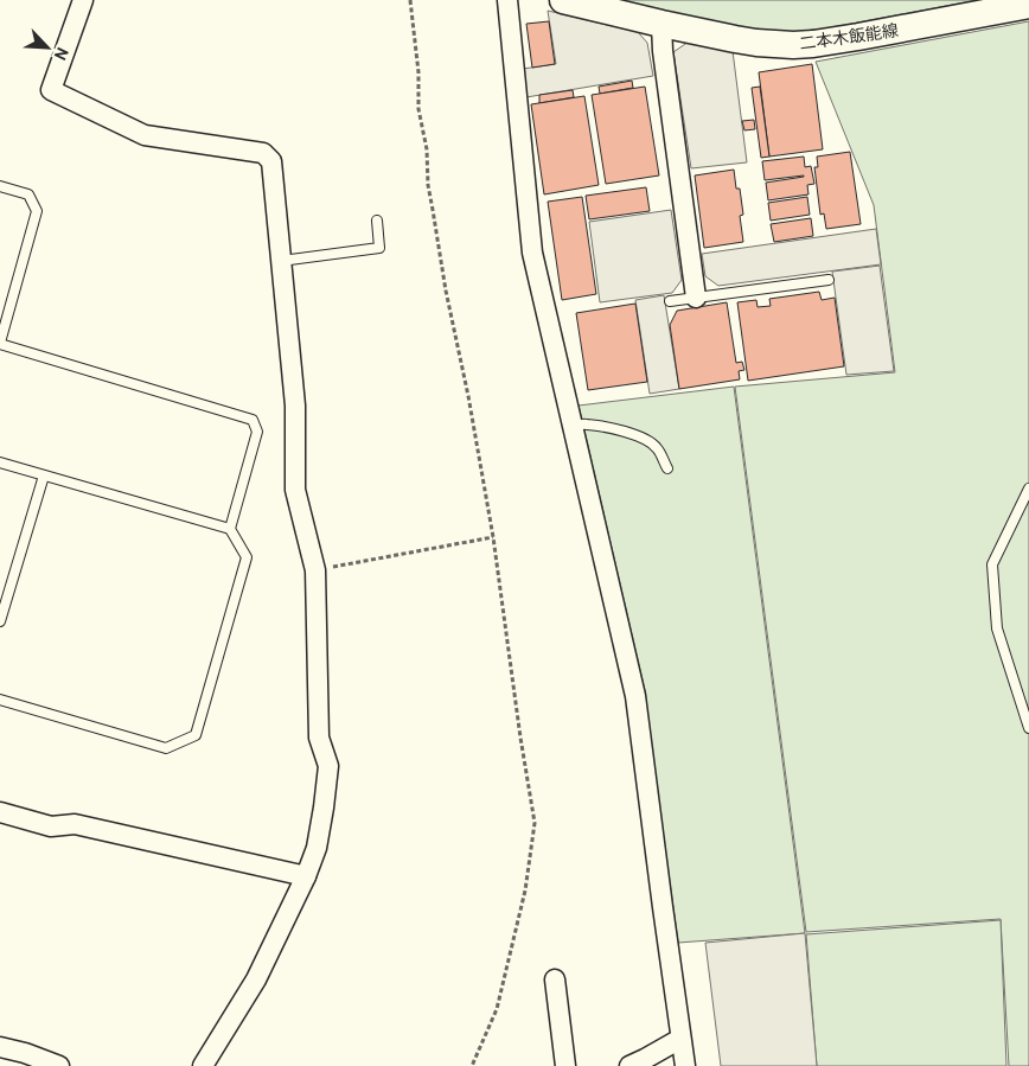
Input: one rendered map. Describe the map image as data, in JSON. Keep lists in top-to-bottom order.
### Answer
{
  "streets": {
    "main road": ["二本木飯能線"]
  },
  "north": "bottom right"
}
